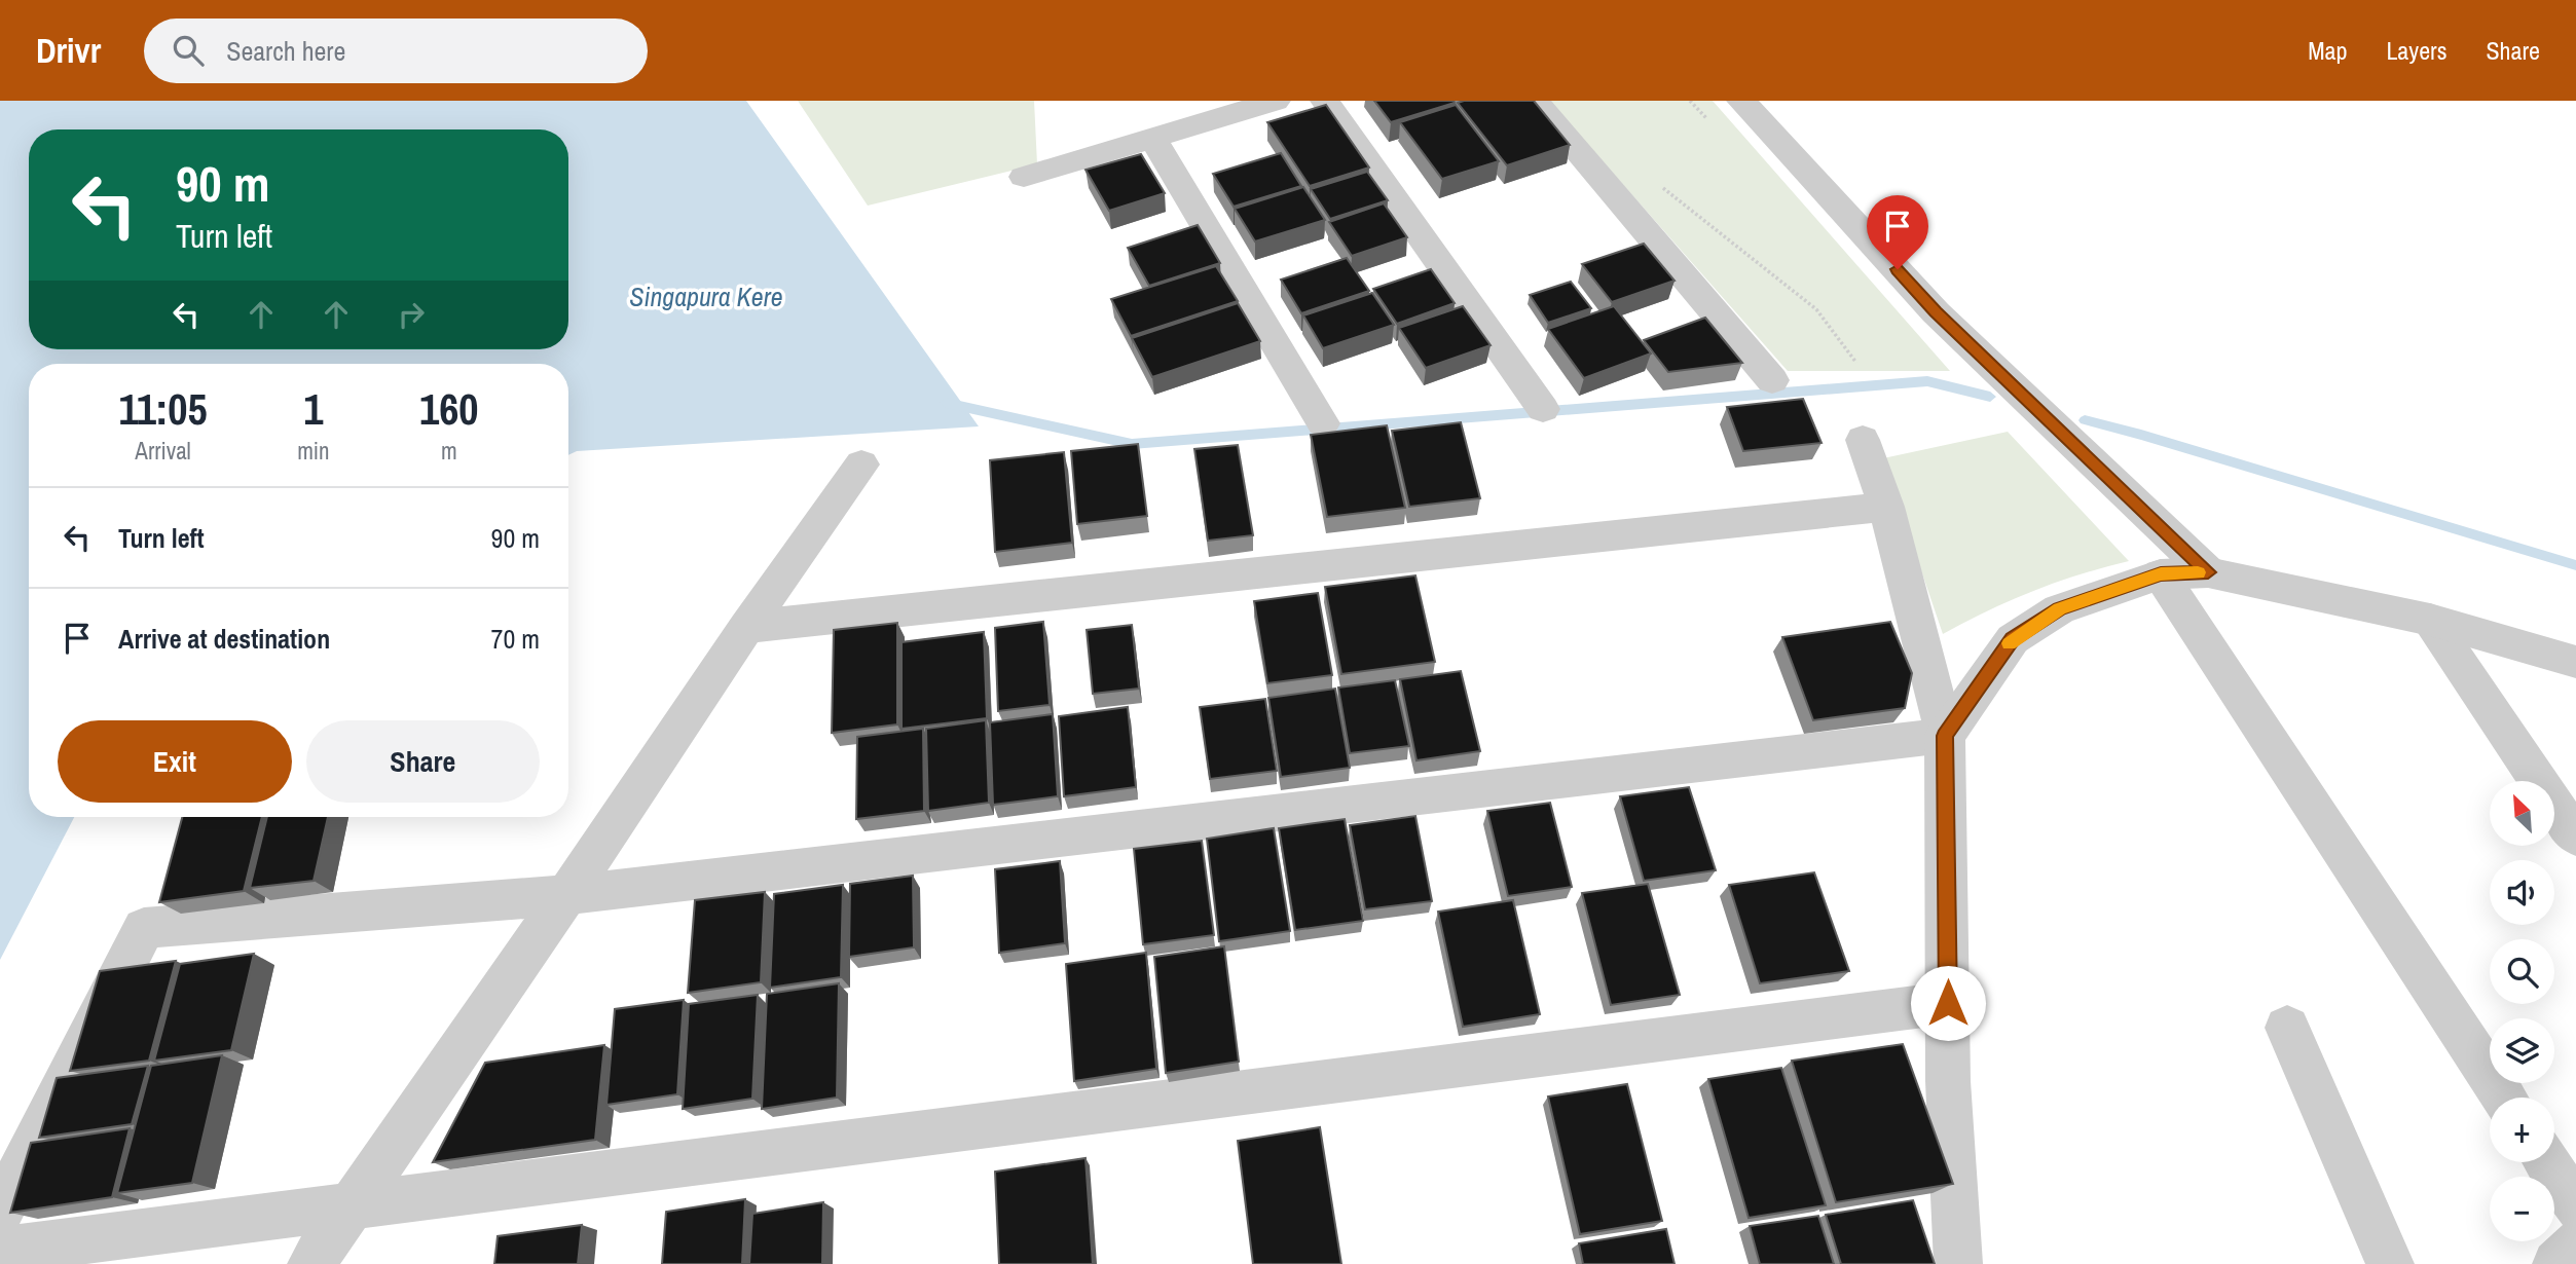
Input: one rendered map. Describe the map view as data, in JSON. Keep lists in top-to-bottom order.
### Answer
{
  "water": ["Singapura Kere"],
  "north": "top left",
  "page": {
    "header": "Drivr",
    "search": "Search here",
    "nav": ["Map", "Layers", "Share"],
    "turn": ["90 m", "Turn left"],
    "eta": [
      "11:05",
      "Arrival",
      "1",
      "min",
      "160",
      "m"
    ],
    "list": [
      {
        "name": "Turn left",
        "value": "90 m"
      },
      {
        "name": "Arrive at destination",
        "value": "70 m"
      }
    ],
    "buttons": ["Exit", "Share"],
    "map_buttons": ["+", "−"]
  }
}
